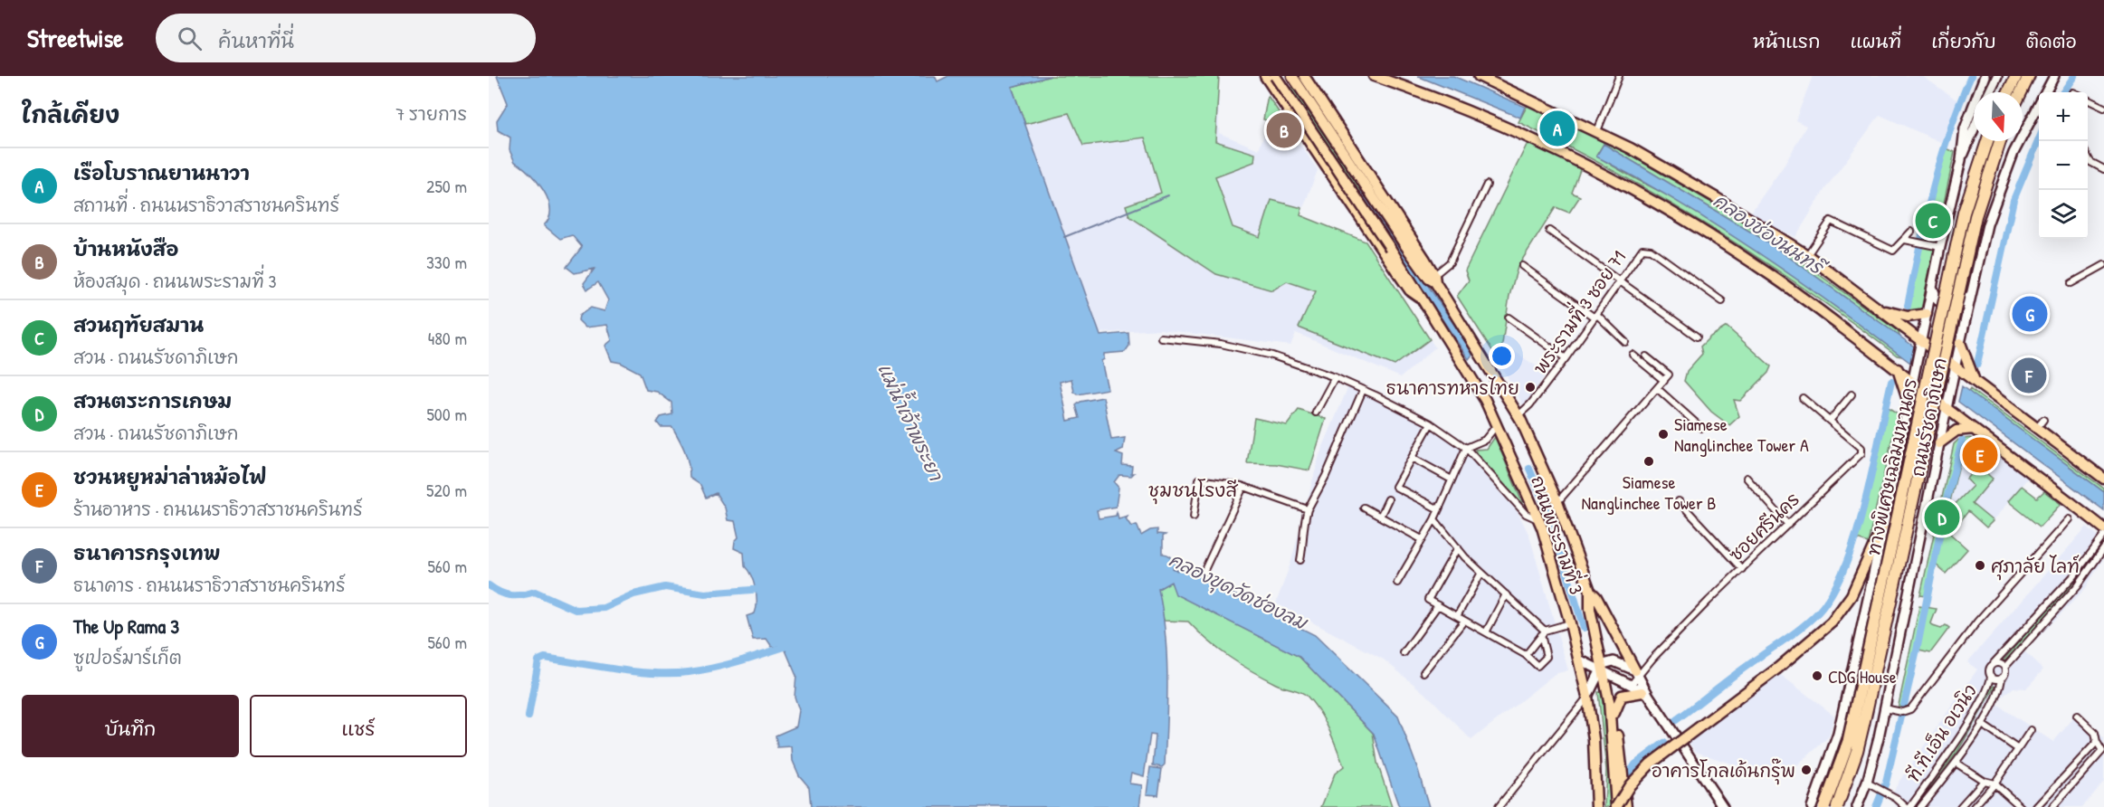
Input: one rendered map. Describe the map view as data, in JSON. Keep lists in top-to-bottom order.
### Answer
{
  "streets": {
    "highway": ["ทางพิเศษเฉลิมมหานคร"],
    "main road": ["ถนนรัชดาภิเษก", "ถนนพระรามที่ 3"],
    "street": ["พระรามที่ 3 ซอย 71", "ซอยศรีนคร", "ที.ที.เอ็น อเวนิว"]
  },
  "crossings": [
    ["พระรามที่ 3 ซอย 71", "ถนนพระรามที่ 3"],
    ["ถนนรัชดาภิเษก", "ที.ที.เอ็น อเวนิว"]
  ],
  "districts": ["ชุมชนโรงสี"],
  "water": ["คลองช่องนนทรี", "แม่น้ำเจ้าพระยา", "คลองขุดวัดช่องลม"],
  "places": [
    "ธนาคารทหารไทย",
    "Siamese Nanglinchee Tower A",
    "Siamese Nanglinchee Tower B",
    "ศุภาลัย ไลท์",
    "CDG House",
    "อาคารโกลเด้นกรุ๊พ"
  ],
  "north": "bottom",
  "page": {
    "header": "Streetwise",
    "search": "ค้นหาที่นี่",
    "nav": [
      "หน้าแรก",
      "แผนที่",
      "เกี่ยวกับ",
      "ติดต่อ"
    ],
    "heading": ["ใกล้เคียง", "7 รายการ"],
    "map_buttons": ["+", "−"],
    "pins": [
      "A",
      "B",
      "C",
      "G",
      "F",
      "E",
      "D"
    ],
    "list": [
      {
        "mark": "A",
        "name": "เรือโบราณยานนาวา",
        "note": "สถานที่ · ถนนนราธิวาสราชนครินทร์",
        "value": "250 m"
      },
      {
        "mark": "B",
        "name": "บ้านหนังสือ",
        "note": "ห้องสมุด · ถนนพระรามที่ 3",
        "value": "330 m"
      },
      {
        "mark": "C",
        "name": "สวนฤทัยสมาน",
        "note": "สวน · ถนนรัชดาภิเษก",
        "value": "480 m"
      },
      {
        "mark": "D",
        "name": "สวนตระการเกษม",
        "note": "สวน · ถนนรัชดาภิเษก",
        "value": "500 m"
      },
      {
        "mark": "E",
        "name": "ชวนหยูหม่าล่าหม้อไฟ",
        "note": "ร้านอาหาร · ถนนนราธิวาสราชนครินทร์",
        "value": "520 m"
      },
      {
        "mark": "F",
        "name": "ธนาคารกรุงเทพ",
        "note": "ธนาคาร · ถนนนราธิวาสราชนครินทร์",
        "value": "560 m"
      },
      {
        "mark": "G",
        "name": "The Up Rama 3",
        "note": "ซูเปอร์มาร์เก็ต",
        "value": "560 m"
      }
    ],
    "buttons": ["บันทึก", "แชร์"]
  }
}
